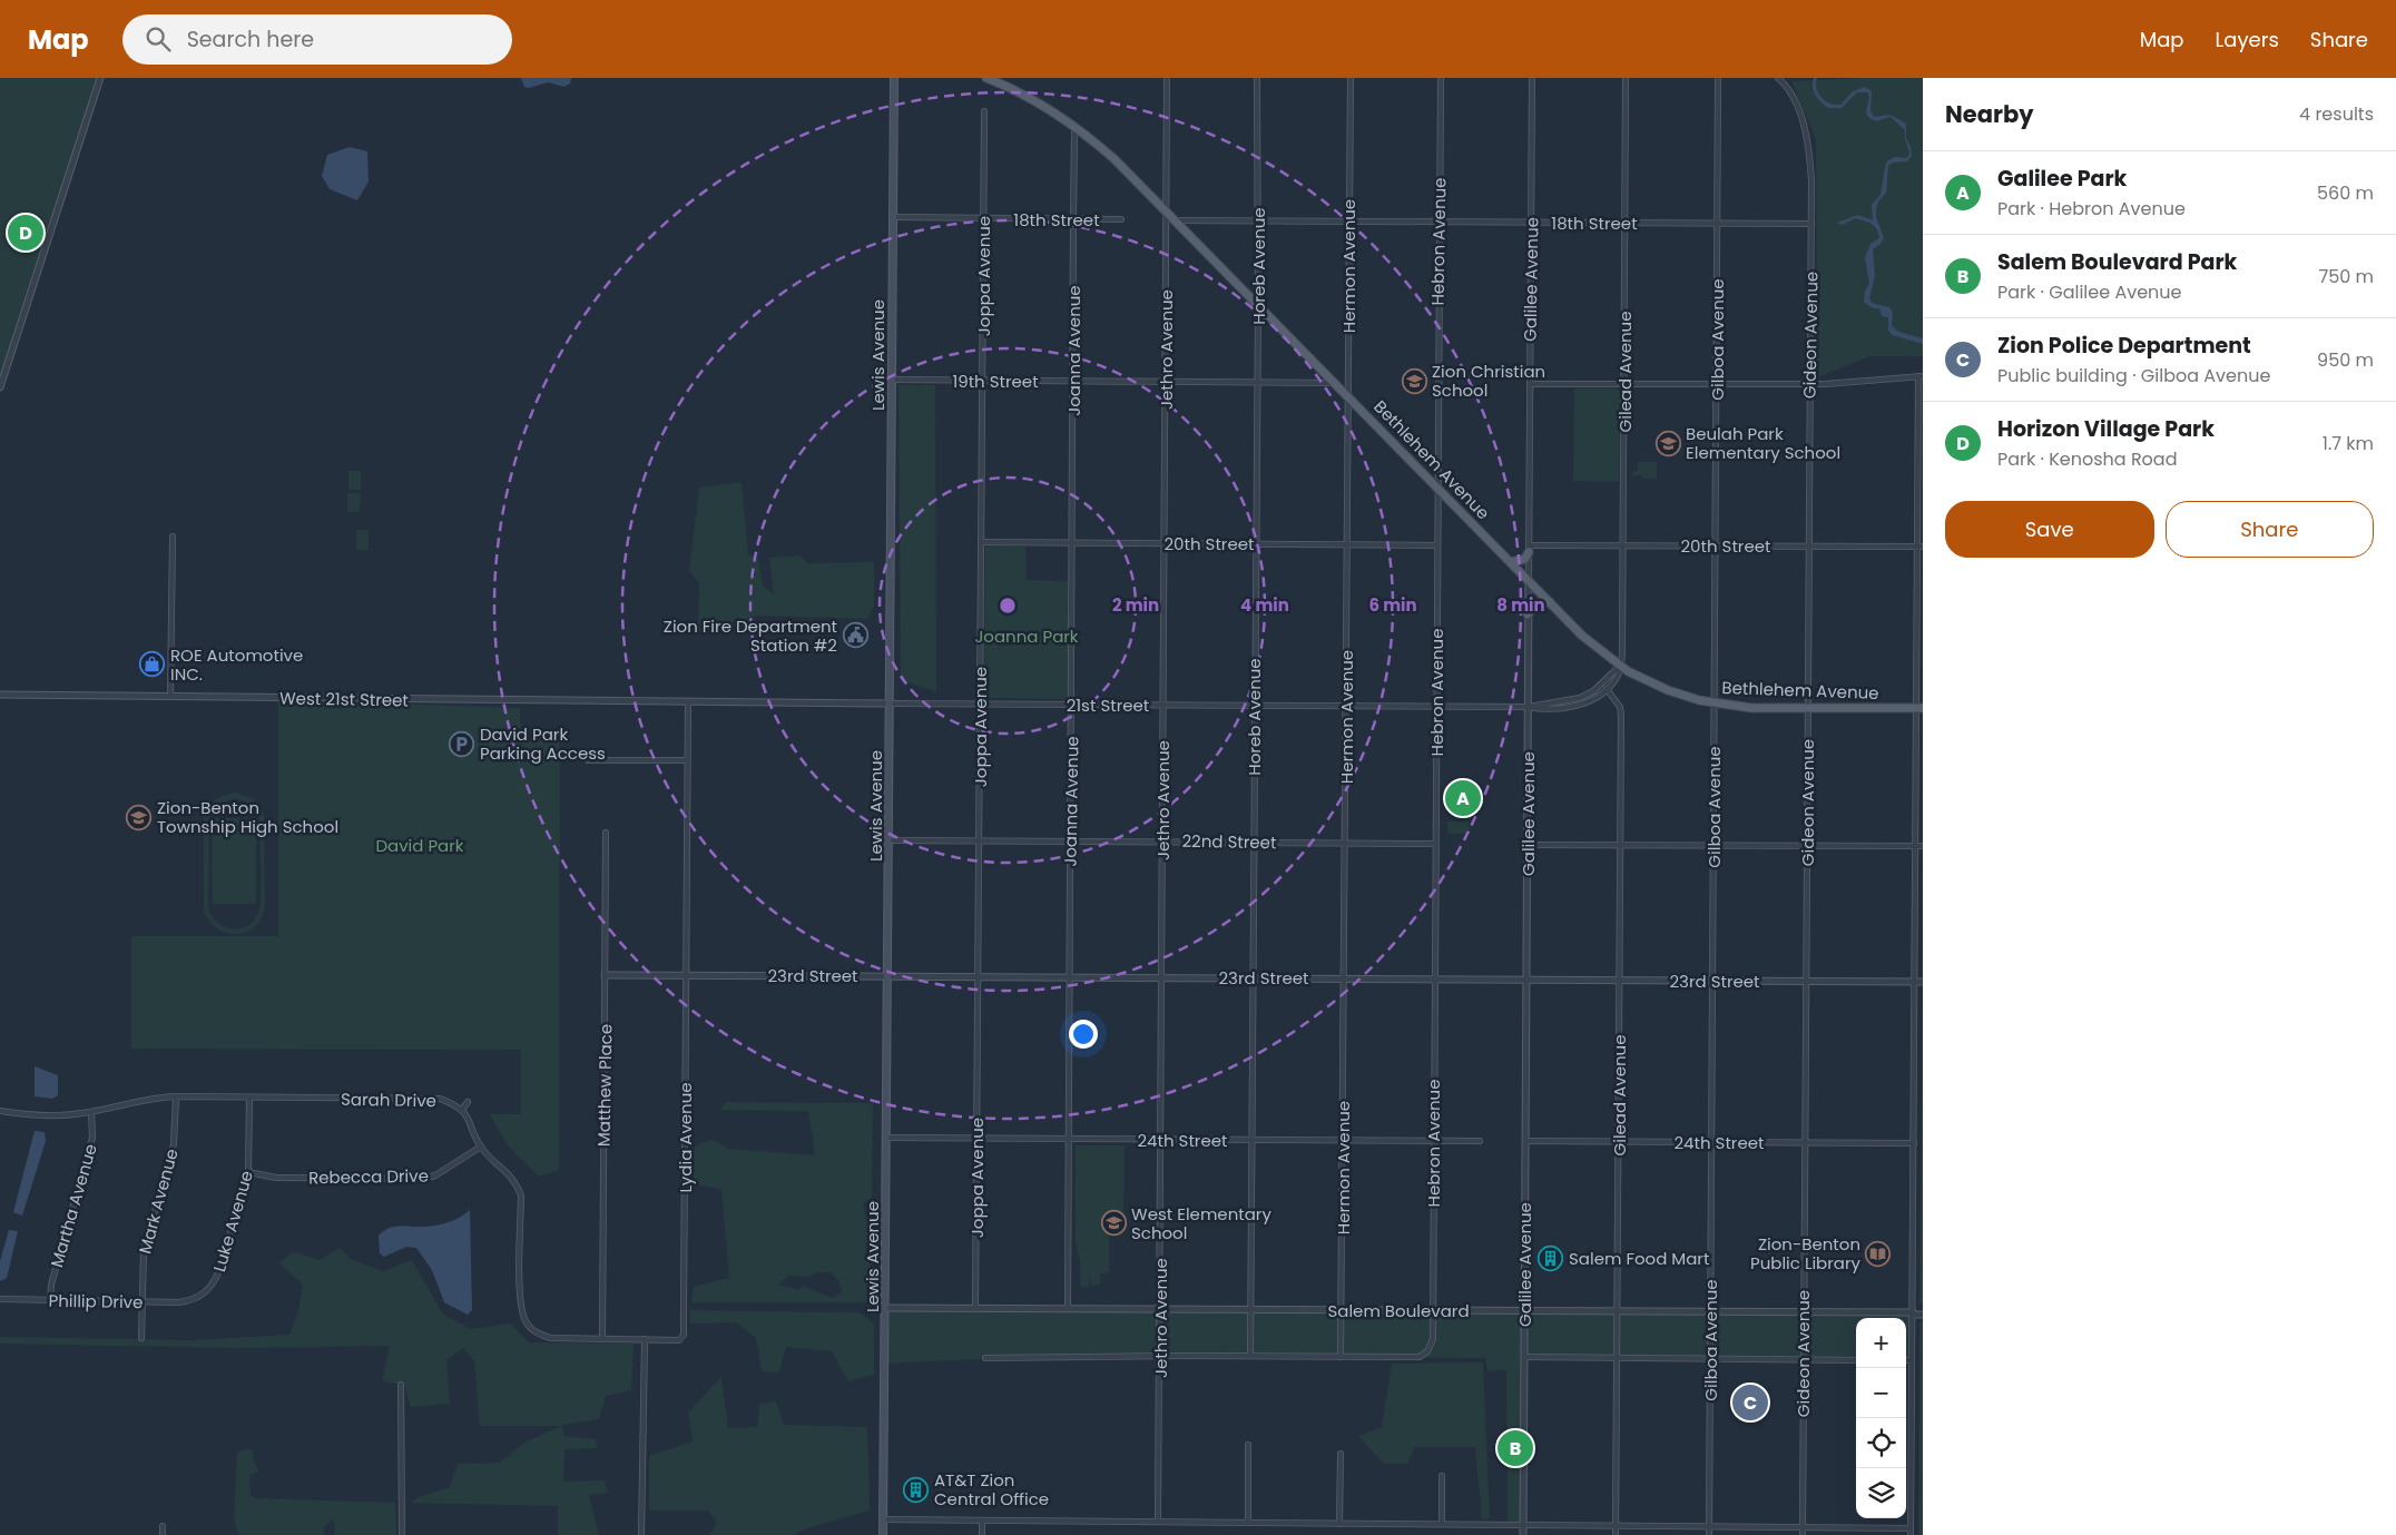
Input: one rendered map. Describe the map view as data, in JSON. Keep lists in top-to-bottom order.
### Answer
{
  "streets": {
    "main road": ["Lewis Avenue", "Bethlehem Avenue"],
    "street": [
      "18th Street",
      "Hebron Avenue",
      "Horeb Avenue",
      "Hermon Avenue",
      "Joppa Avenue",
      "Galilee Avenue",
      "Gideon Avenue",
      "Gilboa Avenue",
      "Jethro Avenue",
      "Joanna Avenue",
      "Gilead Avenue",
      "19th Street",
      "20th Street",
      "West 21st Street",
      "21st Street",
      "22nd Street",
      "23rd Street",
      "Matthew Place",
      "Sarah Drive",
      "Lydia Avenue",
      "24th Street",
      "Rebecca Drive",
      "Mark Avenue",
      "Martha Avenue",
      "Luke Avenue",
      "Phillip Drive",
      "Salem Boulevard"
    ]
  },
  "crossings": [
    ["18th Street", "Hebron Avenue"],
    ["18th Street", "Horeb Avenue"],
    ["18th Street", "Hermon Avenue"],
    ["18th Street", "Joppa Avenue"],
    ["18th Street", "Galilee Avenue"],
    ["18th Street", "Gideon Avenue"],
    ["18th Street", "Gilboa Avenue"],
    ["18th Street", "Joanna Avenue"],
    ["18th Street", "Lewis Avenue"],
    ["18th Street", "Gilead Avenue"],
    ["18th Street", "Bethlehem Avenue"],
    ["Hebron Avenue", "Bethlehem Avenue"],
    ["Hebron Avenue", "20th Street"],
    ["Hebron Avenue", "21st Street"],
    ["Hebron Avenue", "22nd Street"],
    ["Hebron Avenue", "23rd Street"],
    ["Hebron Avenue", "24th Street"],
    ["Hebron Avenue", "Salem Boulevard"],
    ["Horeb Avenue", "19th Street"],
    ["Horeb Avenue", "Bethlehem Avenue"],
    ["Horeb Avenue", "20th Street"],
    ["Horeb Avenue", "21st Street"],
    ["Horeb Avenue", "22nd Street"],
    ["Horeb Avenue", "23rd Street"],
    ["Horeb Avenue", "24th Street"],
    ["Horeb Avenue", "Salem Boulevard"],
    ["Hermon Avenue", "Bethlehem Avenue"],
    ["Hermon Avenue", "20th Street"],
    ["Hermon Avenue", "21st Street"],
    ["Hermon Avenue", "22nd Street"],
    ["Hermon Avenue", "23rd Street"],
    ["Hermon Avenue", "24th Street"],
    ["Hermon Avenue", "Salem Boulevard"],
    ["Joppa Avenue", "19th Street"],
    ["Joppa Avenue", "20th Street"],
    ["Joppa Avenue", "21st Street"],
    ["Joppa Avenue", "22nd Street"],
    ["Joppa Avenue", "23rd Street"],
    ["Joppa Avenue", "24th Street"],
    ["Joppa Avenue", "Salem Boulevard"],
    ["Galilee Avenue", "Bethlehem Avenue"],
    ["Galilee Avenue", "20th Street"],
    ["Galilee Avenue", "21st Street"],
    ["Galilee Avenue", "23rd Street"],
    ["Galilee Avenue", "24th Street"],
    ["Galilee Avenue", "Salem Boulevard"],
    ["Gideon Avenue", "Bethlehem Avenue"],
    ["Gideon Avenue", "20th Street"],
    ["Gideon Avenue", "23rd Street"],
    ["Gideon Avenue", "24th Street"],
    ["Gideon Avenue", "Salem Boulevard"],
    ["Gilboa Avenue", "Bethlehem Avenue"],
    ["Gilboa Avenue", "20th Street"],
    ["Gilboa Avenue", "23rd Street"],
    ["Gilboa Avenue", "24th Street"],
    ["Gilboa Avenue", "Salem Boulevard"],
    ["Jethro Avenue", "19th Street"],
    ["Jethro Avenue", "Bethlehem Avenue"],
    ["Jethro Avenue", "20th Street"],
    ["Jethro Avenue", "21st Street"],
    ["Jethro Avenue", "22nd Street"],
    ["Jethro Avenue", "23rd Street"],
    ["Jethro Avenue", "24th Street"],
    ["Jethro Avenue", "Salem Boulevard"],
    ["Joanna Avenue", "19th Street"],
    ["Joanna Avenue", "Bethlehem Avenue"],
    ["Joanna Avenue", "20th Street"],
    ["Joanna Avenue", "21st Street"],
    ["Joanna Avenue", "22nd Street"],
    ["Joanna Avenue", "23rd Street"],
    ["Joanna Avenue", "24th Street"],
    ["Joanna Avenue", "Salem Boulevard"],
    ["Lewis Avenue", "19th Street"],
    ["Lewis Avenue", "21st Street"],
    ["Lewis Avenue", "22nd Street"],
    ["Lewis Avenue", "23rd Street"],
    ["Lewis Avenue", "24th Street"],
    ["Lewis Avenue", "Salem Boulevard"],
    ["Gilead Avenue", "Bethlehem Avenue"],
    ["Gilead Avenue", "20th Street"],
    ["Gilead Avenue", "21st Street"],
    ["Gilead Avenue", "23rd Street"],
    ["Gilead Avenue", "24th Street"],
    ["Gilead Avenue", "Salem Boulevard"],
    ["19th Street", "Bethlehem Avenue"],
    ["Bethlehem Avenue", "21st Street"],
    ["West 21st Street", "21st Street"],
    ["West 21st Street", "Lydia Avenue"],
    ["21st Street", "Lydia Avenue"],
    ["23rd Street", "Matthew Place"],
    ["23rd Street", "Lydia Avenue"],
    ["Sarah Drive", "Mark Avenue"],
    ["Sarah Drive", "Martha Avenue"],
    ["Sarah Drive", "Luke Avenue"],
    ["Rebecca Drive", "Luke Avenue"],
    ["Mark Avenue", "Phillip Drive"],
    ["Martha Avenue", "Phillip Drive"],
    ["Luke Avenue", "Phillip Drive"]
  ],
  "parks": ["Joanna Park", "David Park"],
  "places": {
    "school or university": [
      "Zion Christian School",
      "Beulah Park Elementary School",
      "Zion-Benton Township High School",
      "West Elementary School"
    ],
    "public building": ["Zion Fire Department Station #2"],
    "shop": ["ROE Automotive INC."],
    "parking": ["David Park Parking Access"],
    "library": ["Zion-Benton Public Library"],
    "building": ["Salem Food Mart", "AT&T Zion Central Office"]
  },
  "page": {
    "header": "Map",
    "search": "Search here",
    "nav": ["Map", "Layers", "Share"],
    "heading": ["Nearby", "4 results"],
    "list": [
      {
        "mark": "A",
        "name": "Galilee Park",
        "note": "Park · Hebron Avenue",
        "value": "560 m"
      },
      {
        "mark": "B",
        "name": "Salem Boulevard Park",
        "note": "Park · Galilee Avenue",
        "value": "750 m"
      },
      {
        "mark": "C",
        "name": "Zion Police Department",
        "note": "Public building · Gilboa Avenue",
        "value": "950 m"
      },
      {
        "mark": "D",
        "name": "Horizon Village Park",
        "note": "Park · Kenosha Road",
        "value": "1.7 km"
      }
    ],
    "pins": [
      "D",
      "A",
      "C",
      "B"
    ],
    "buttons": ["Save", "Share"],
    "map_buttons": ["+", "−"]
  },
  "rings": [
    "2 min",
    "4 min",
    "6 min",
    "8 min"
  ]
}
